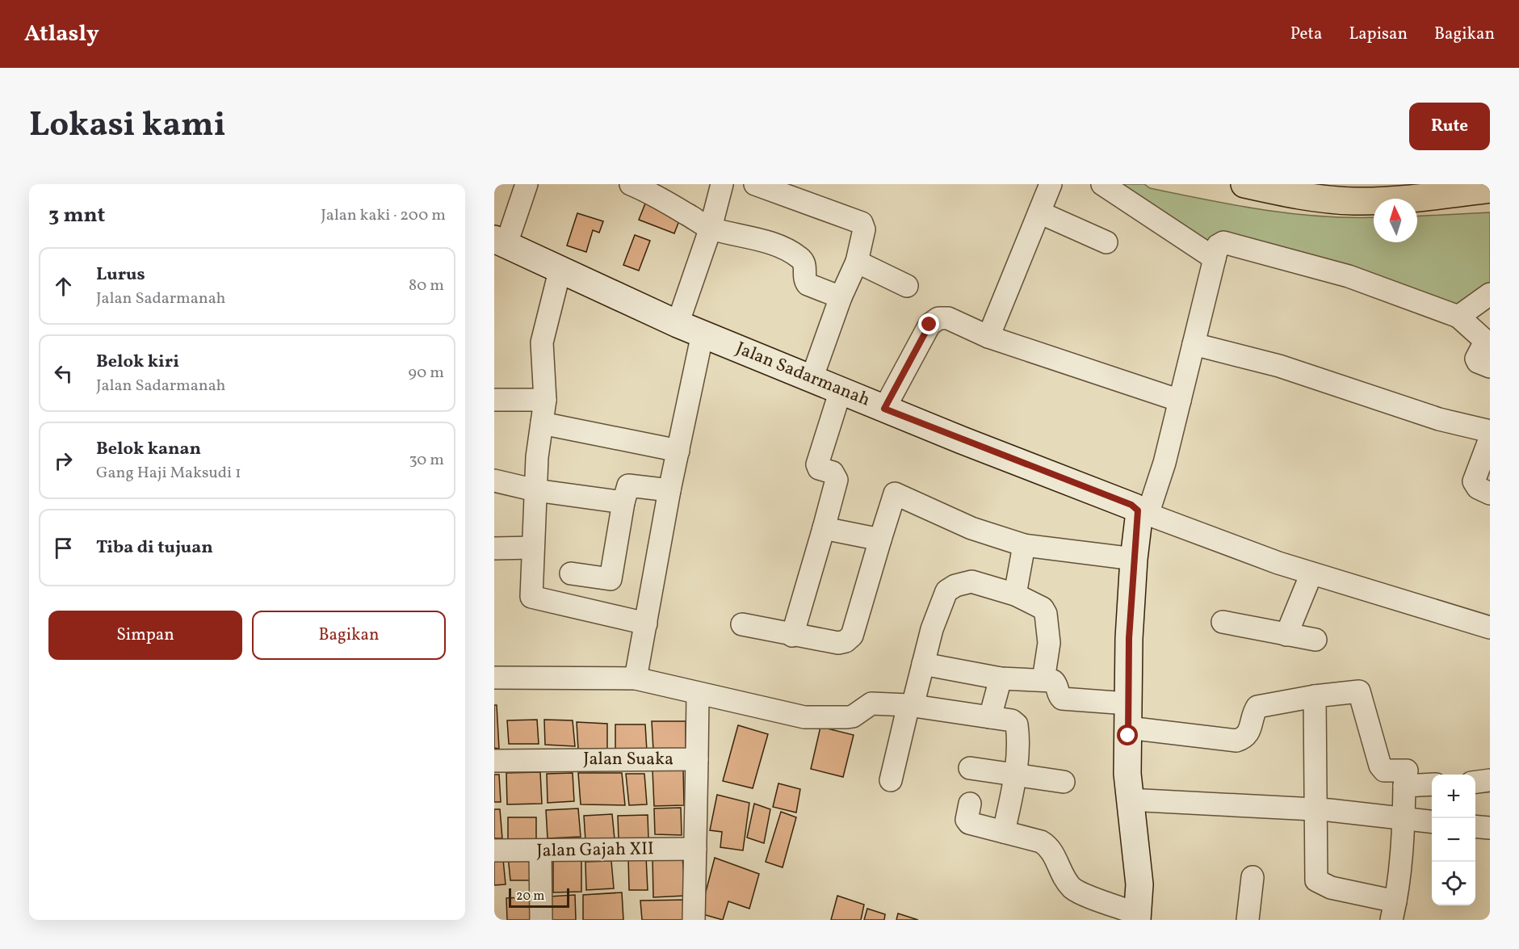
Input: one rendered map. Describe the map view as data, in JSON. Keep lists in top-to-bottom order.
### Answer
{
  "streets": {
    "main road": ["Jalan Sadarmanah"],
    "street": ["Jalan Suaka", "Jalan Gajah XII"]
  },
  "scale_bar": "20 m",
  "north": "top",
  "page": {
    "header": "Atlasly",
    "nav": ["Peta", "Lapisan", "Bagikan"],
    "title": "Lokasi kami",
    "buttons": [
      "Rute",
      ["Simpan", "Bagikan"]
    ],
    "heading": ["3 mnt", "Jalan kaki · 200 m"],
    "list": [
      ["Lurus", "Jalan Sadarmanah", "80 m"],
      ["Belok kiri", "Jalan Sadarmanah", "90 m"],
      ["Belok kanan", "Gang Haji Maksudi 1", "30 m"],
      "Tiba di tujuan"
    ],
    "map_buttons": ["+", "−"],
    "scale": "20 m"
  }
}
